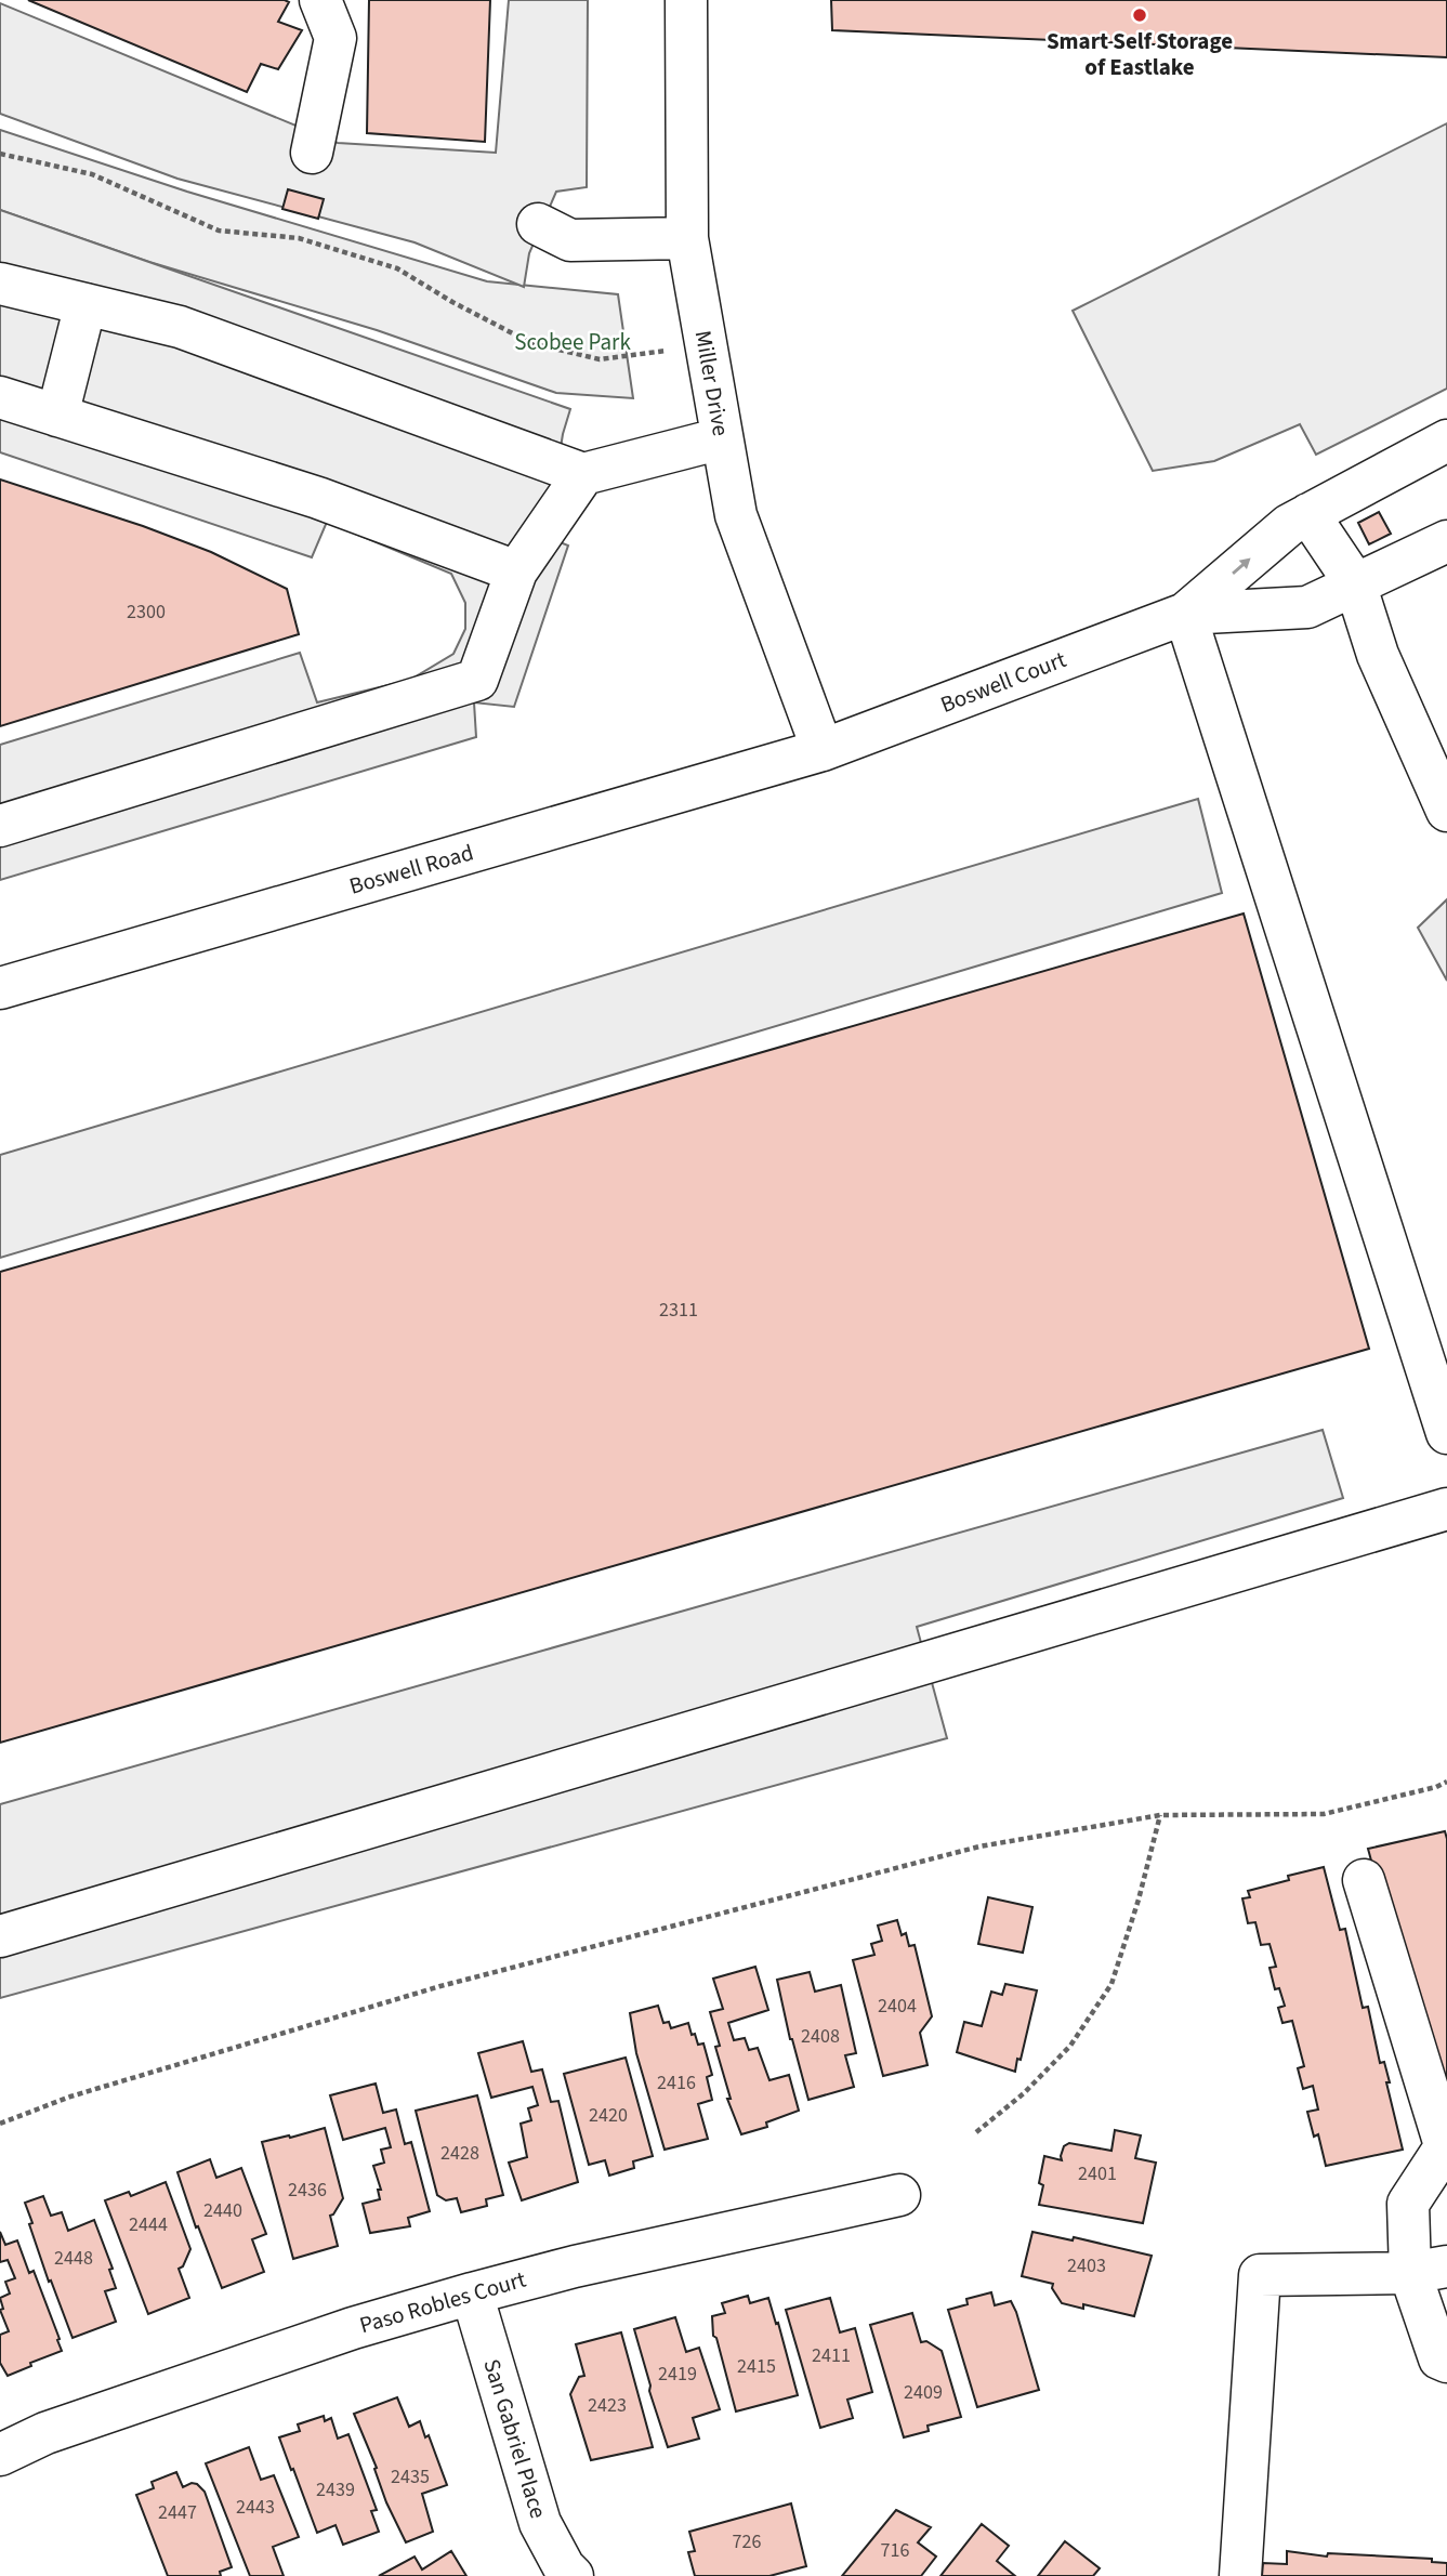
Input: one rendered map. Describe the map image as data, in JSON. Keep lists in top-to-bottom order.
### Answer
{
  "streets": {
    "street": [
      "Miller Drive",
      "Boswell Court",
      "Boswell Road",
      "Paso Robles Court",
      "San Gabriel Place"
    ]
  },
  "crossings": [
    ["Miller Drive", "Boswell Court"],
    ["Miller Drive", "Boswell Road"],
    ["Boswell Court", "Boswell Road"],
    ["Paso Robles Court", "San Gabriel Place"]
  ],
  "parks": ["Scobee Park"],
  "places": ["Smart Self Storage of Eastlake"],
  "house_numbers": [
    "2300",
    "2311",
    "2404",
    "2408",
    "2416",
    "2420",
    "2428",
    "2401",
    "2436",
    "2440",
    "2444",
    "2448",
    "2403",
    "2411",
    "2415",
    "2419",
    "2409",
    "2423",
    "2435",
    "2439",
    "2443",
    "2447",
    "726",
    "716"
  ]
}
